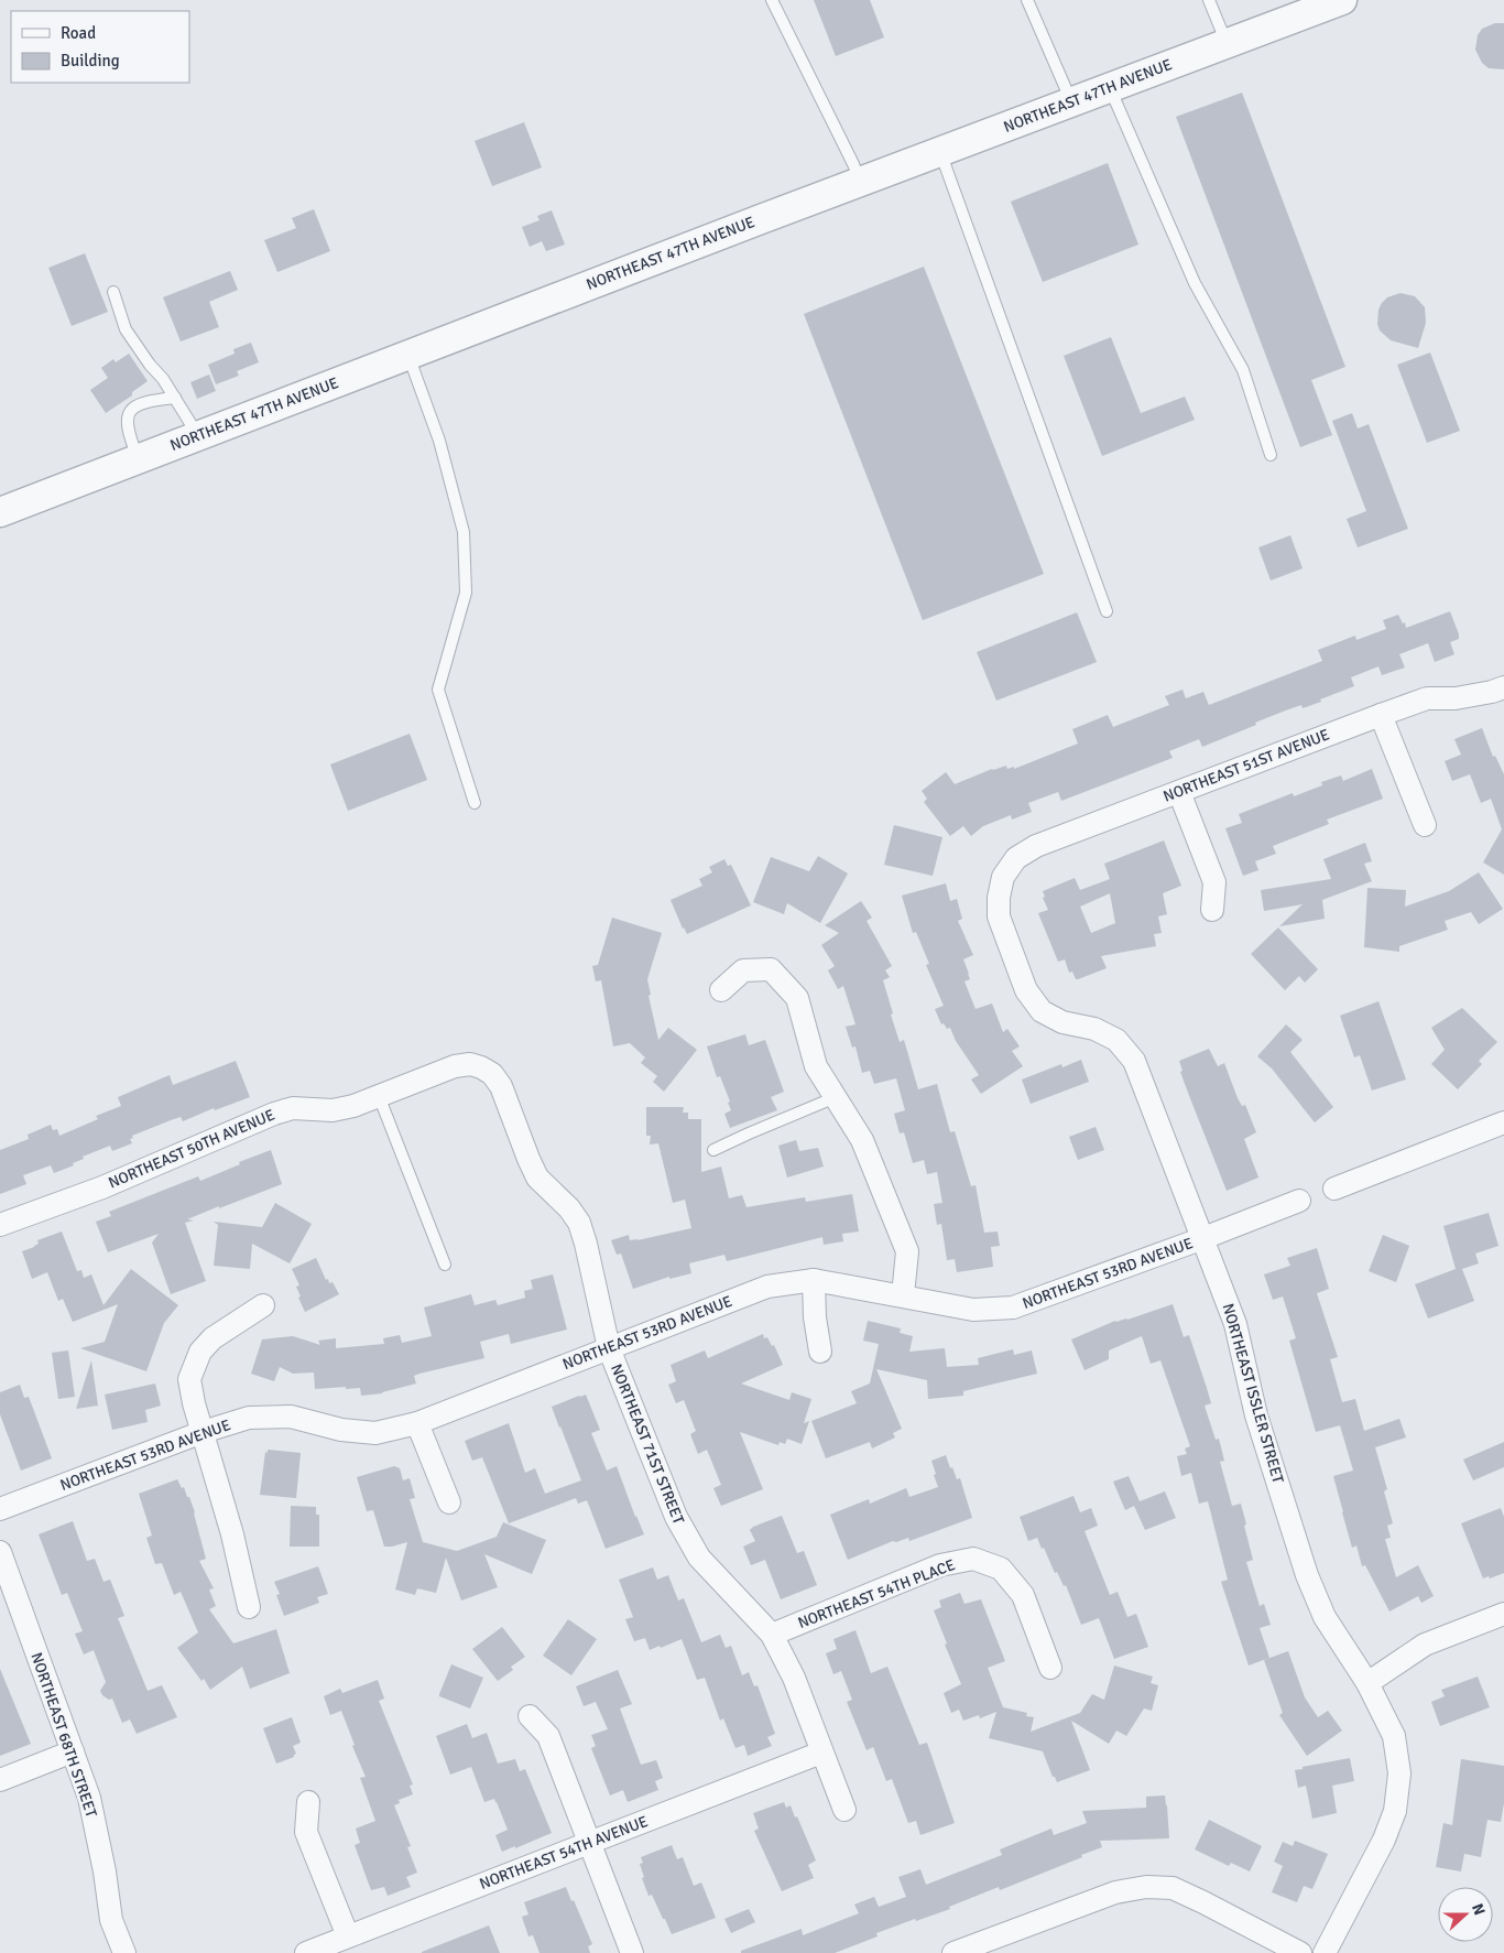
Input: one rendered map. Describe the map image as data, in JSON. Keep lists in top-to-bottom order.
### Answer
{
  "streets": {
    "street": [
      "NORTHEAST 47TH AVENUE",
      "NORTHEAST 51ST AVENUE",
      "NORTHEAST 50TH AVENUE",
      "NORTHEAST 53RD AVENUE",
      "NORTHEAST ISSLER STREET",
      "NORTHEAST 71ST STREET",
      "NORTHEAST 54TH PLACE",
      "NORTHEAST 68TH STREET",
      "NORTHEAST 54TH AVENUE"
    ]
  },
  "crossings": [
    ["NORTHEAST 51ST AVENUE", "NORTHEAST ISSLER STREET"],
    ["NORTHEAST 50TH AVENUE", "NORTHEAST 71ST STREET"],
    ["NORTHEAST 53RD AVENUE", "NORTHEAST ISSLER STREET"],
    ["NORTHEAST 53RD AVENUE", "NORTHEAST 71ST STREET"],
    ["NORTHEAST 71ST STREET", "NORTHEAST 54TH PLACE"],
    ["NORTHEAST 71ST STREET", "NORTHEAST 54TH AVENUE"]
  ],
  "legend": ["Road", "Building"],
  "north": "right"
}
